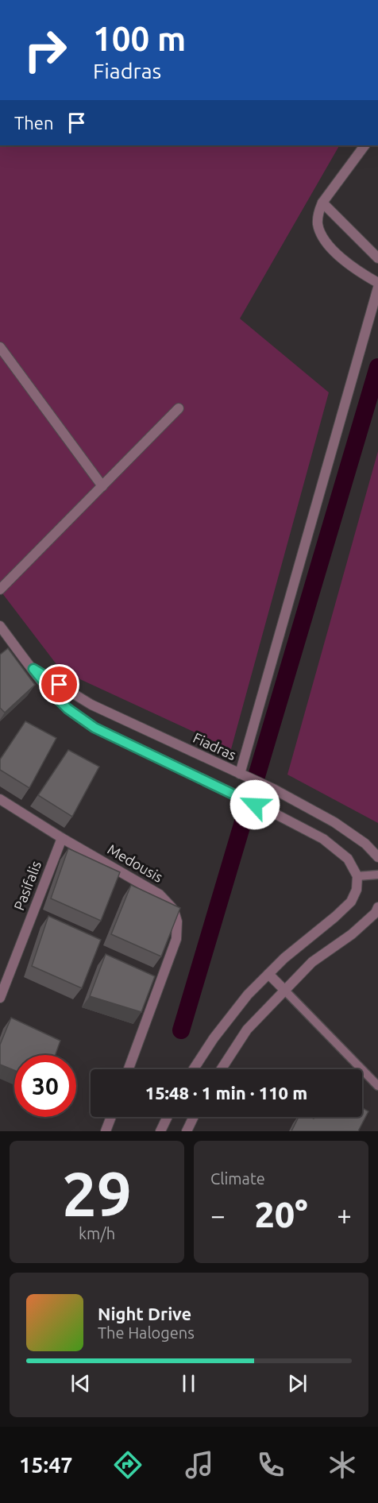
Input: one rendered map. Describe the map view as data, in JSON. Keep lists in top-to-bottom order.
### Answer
{
  "streets": {
    "street": ["Fiadras", "Medousis", "Pasifalis"]
  },
  "crossings": [
    ["Medousis", "Pasifalis"]
  ],
  "page": {
    "turn": ["100 m", "Fiadras"],
    "then": "Then",
    "limit": "30",
    "trip": "15:48 · 1 min · 110 m",
    "tile": [
      ["29", "km/h"],
      "Climate"
    ],
    "heat": ["−", "20°", "+"],
    "song": ["Night Drive", "The Halogens"],
    "tabs": "15:47"
  }
}
